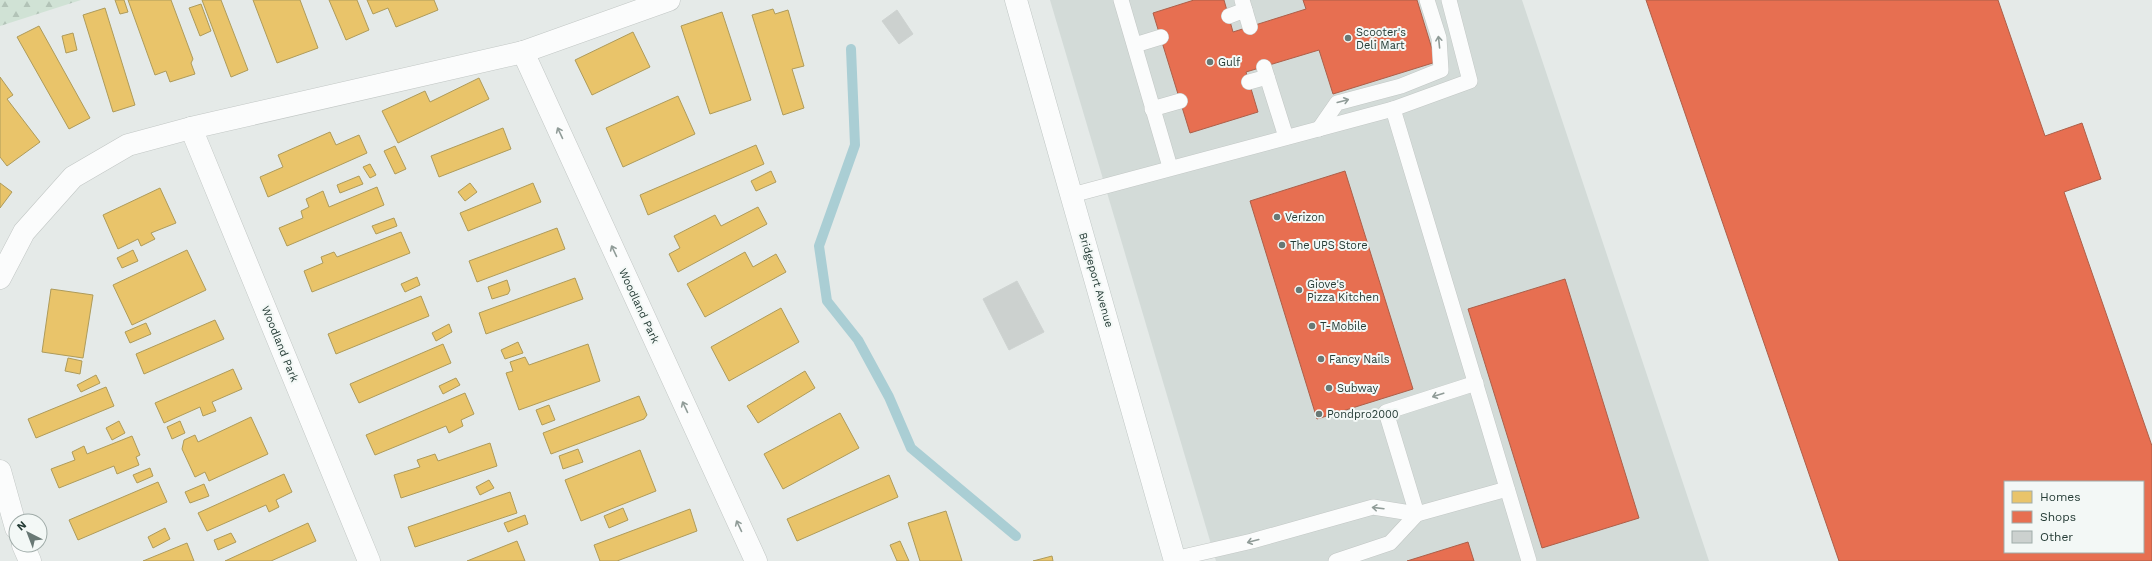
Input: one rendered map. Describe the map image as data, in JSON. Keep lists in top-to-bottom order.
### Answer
{
  "streets": {
    "street": ["Bridgeport Avenue", "Woodland Park"]
  },
  "one_way": ["Woodland Park"],
  "places": [
    "Scooter's Deli Mart",
    "Gulf",
    "Verizon",
    "The UPS Store",
    "Giove's Pizza Kitchen",
    "T-Mobile",
    "Fancy Nails",
    "Subway",
    "Pondpro2000"
  ],
  "legend": ["Homes", "Shops", "Other"],
  "north": "top left"
}
